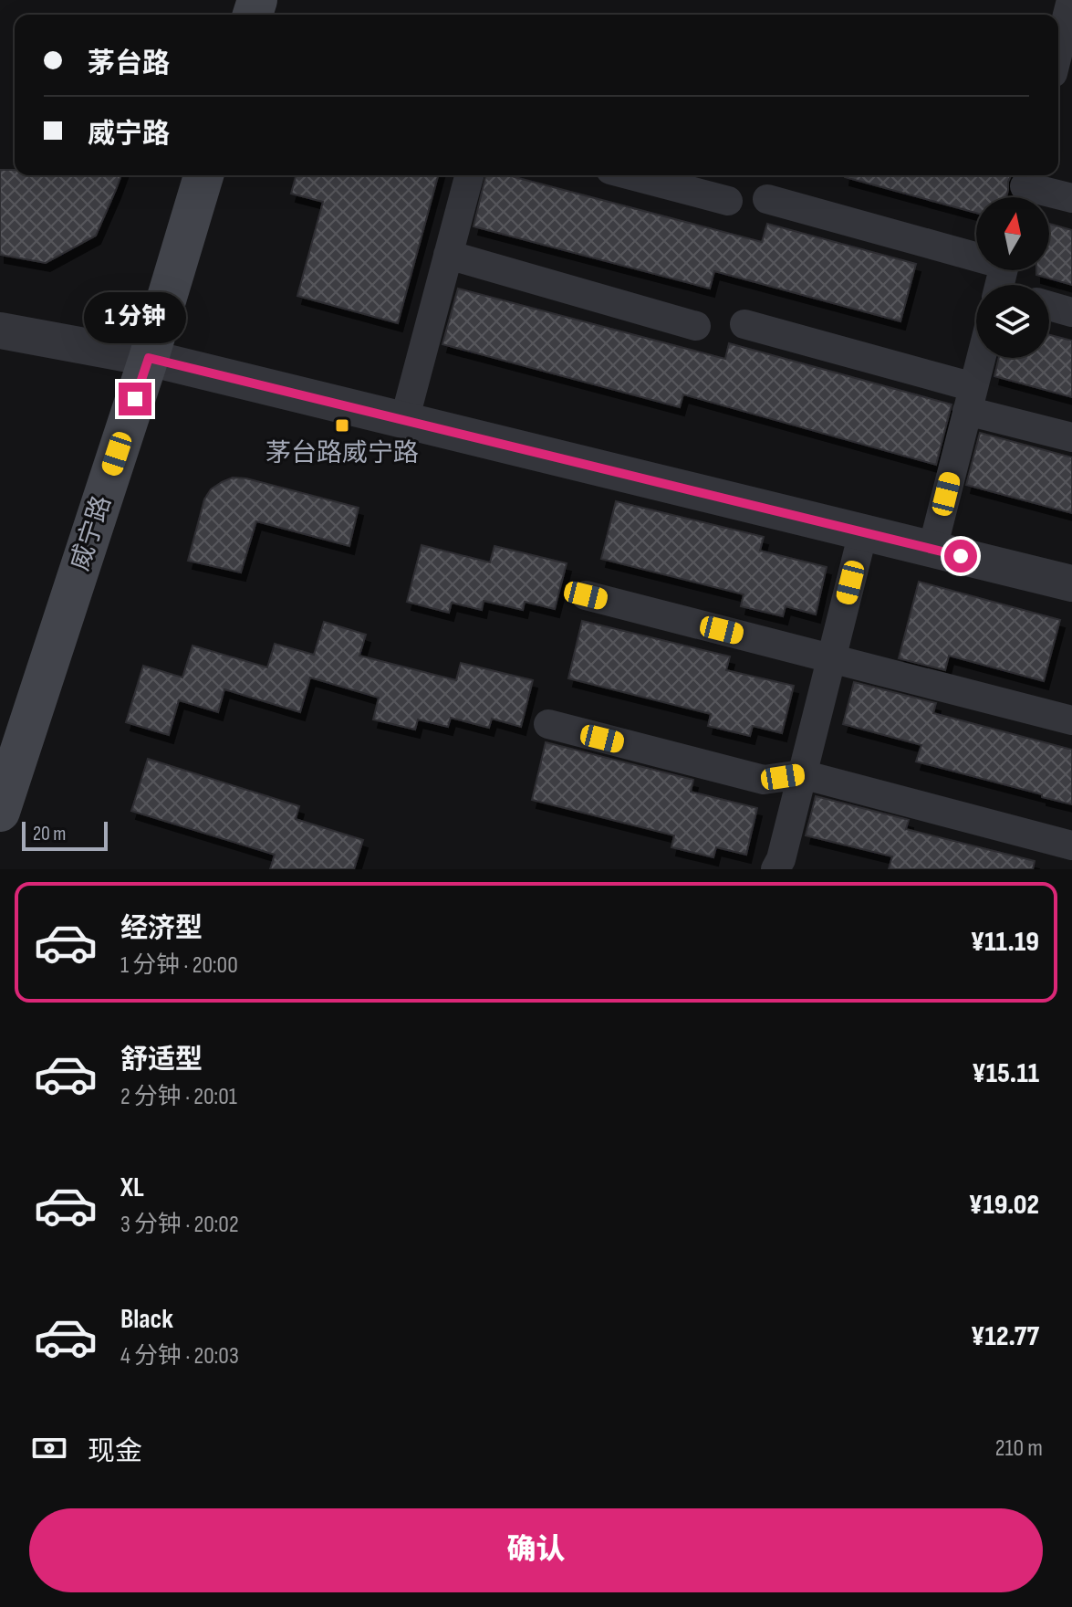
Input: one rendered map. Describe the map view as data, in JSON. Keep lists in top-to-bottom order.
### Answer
{
  "streets": {
    "main road": ["威宁路"]
  },
  "places": {
    "transit": ["茅台路威宁路"]
  },
  "scale_bar": "20 m",
  "north": "top",
  "page": {
    "banner": ["茅台路", "威宁路"],
    "bubble": "1 分钟",
    "scale": "20 m",
    "list": [
      {
        "name": "经济型",
        "note": "1 分钟 · 20:00",
        "value": "¥11.19"
      },
      {
        "name": "舒适型",
        "note": "2 分钟 · 20:01",
        "value": "¥15.11"
      },
      {
        "name": "XL",
        "note": "3 分钟 · 20:02",
        "value": "¥19.02"
      },
      {
        "name": "Black",
        "note": "4 分钟 · 20:03",
        "value": "¥12.77"
      }
    ],
    "pay": ["现金", "210 m"],
    "buttons": "确认"
  }
}
